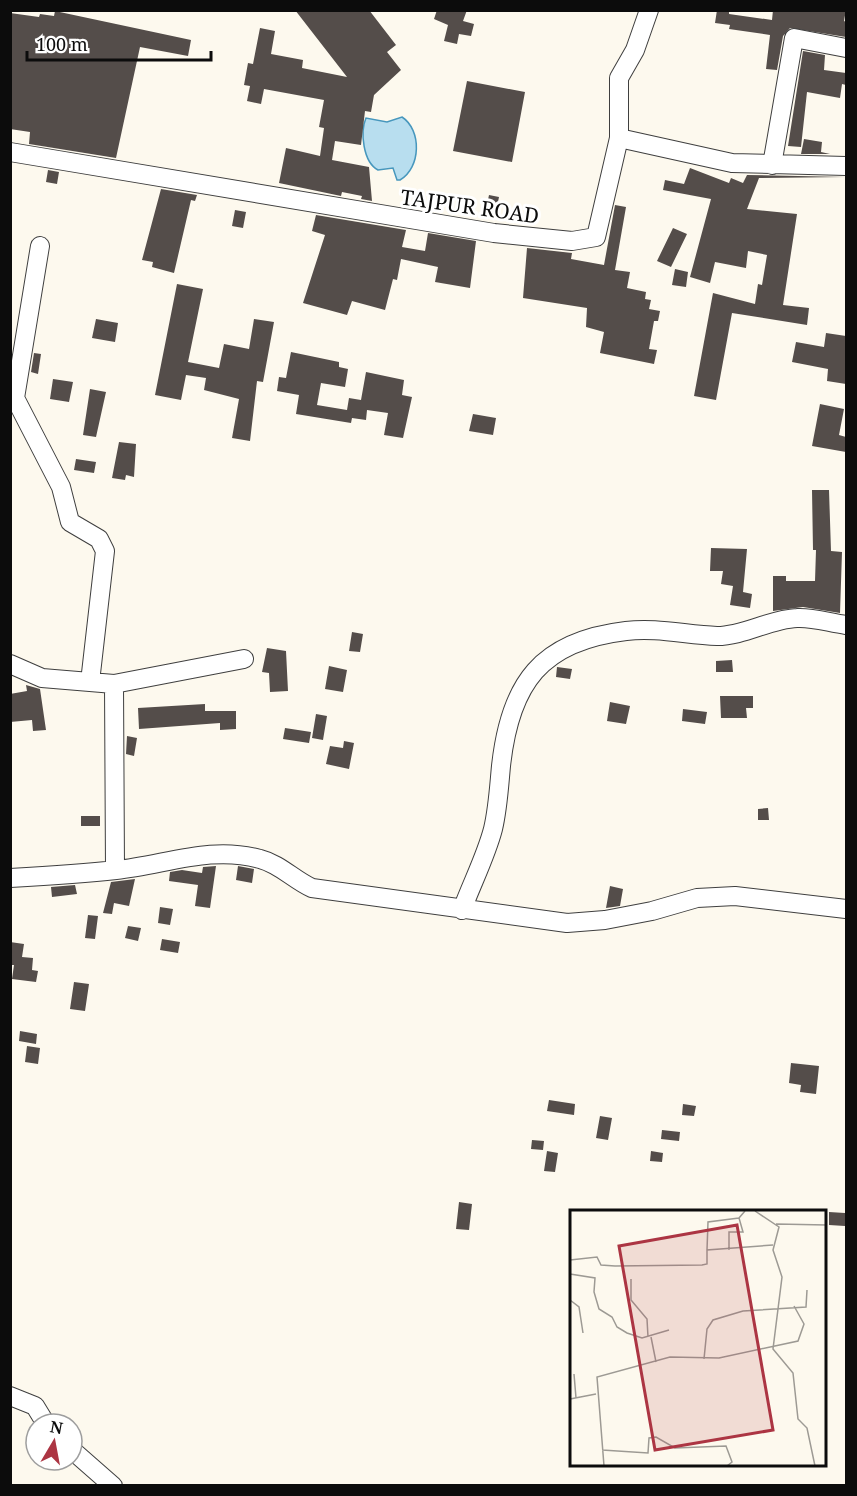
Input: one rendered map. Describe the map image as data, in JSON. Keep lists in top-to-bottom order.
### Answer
{
  "streets": {
    "street": ["TAJPUR ROAD"]
  },
  "scale_bar": "100 m",
  "north": "top"
}
